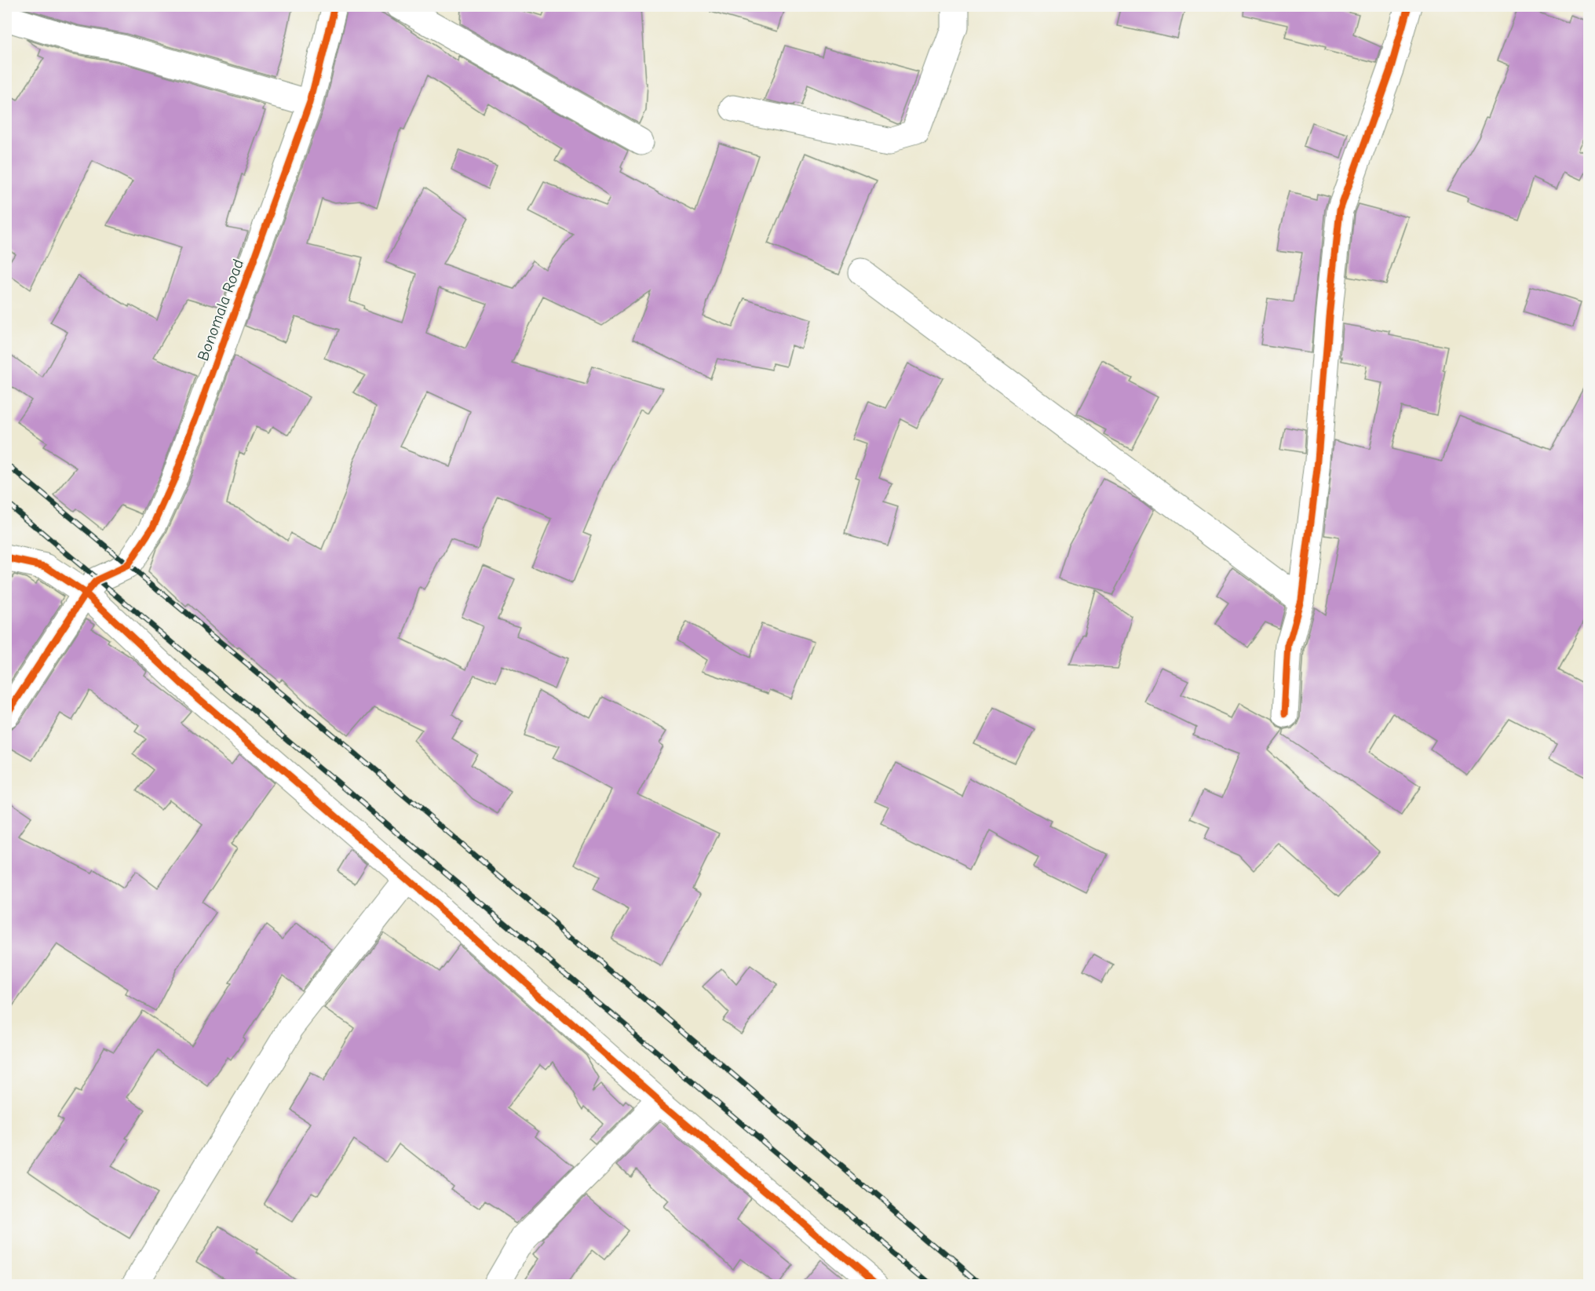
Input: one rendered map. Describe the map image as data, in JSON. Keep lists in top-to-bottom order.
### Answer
{
  "streets": {
    "street": ["Bonomala Road"]
  }
}
